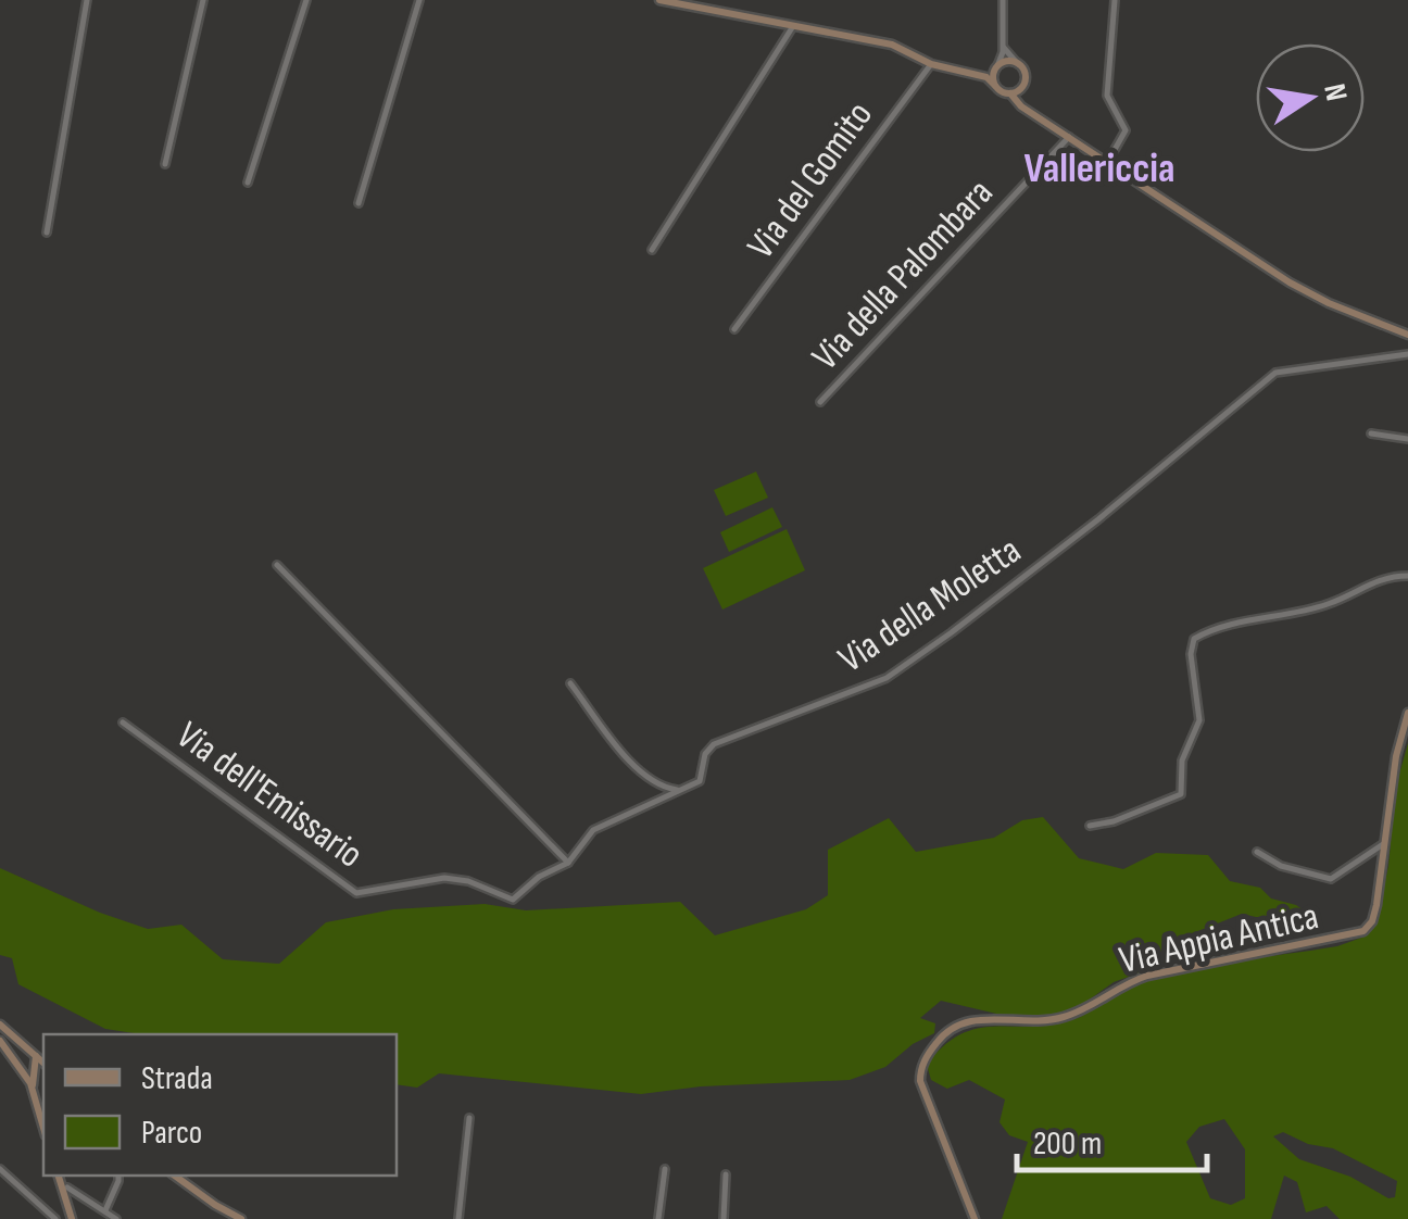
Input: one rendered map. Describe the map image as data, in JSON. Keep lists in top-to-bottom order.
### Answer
{
  "streets": {
    "street": [
      "Via del Gomito",
      "Via della Palombara",
      "Via della Moletta",
      "Via dell'Emissario",
      "Via Appia Antica"
    ]
  },
  "crossings": [
    ["Via della Moletta", "Via dell'Emissario"]
  ],
  "districts": ["Vallericcia"],
  "legend": ["Strada", "Parco"],
  "scale_bar": "200 m",
  "north": "right"
}
